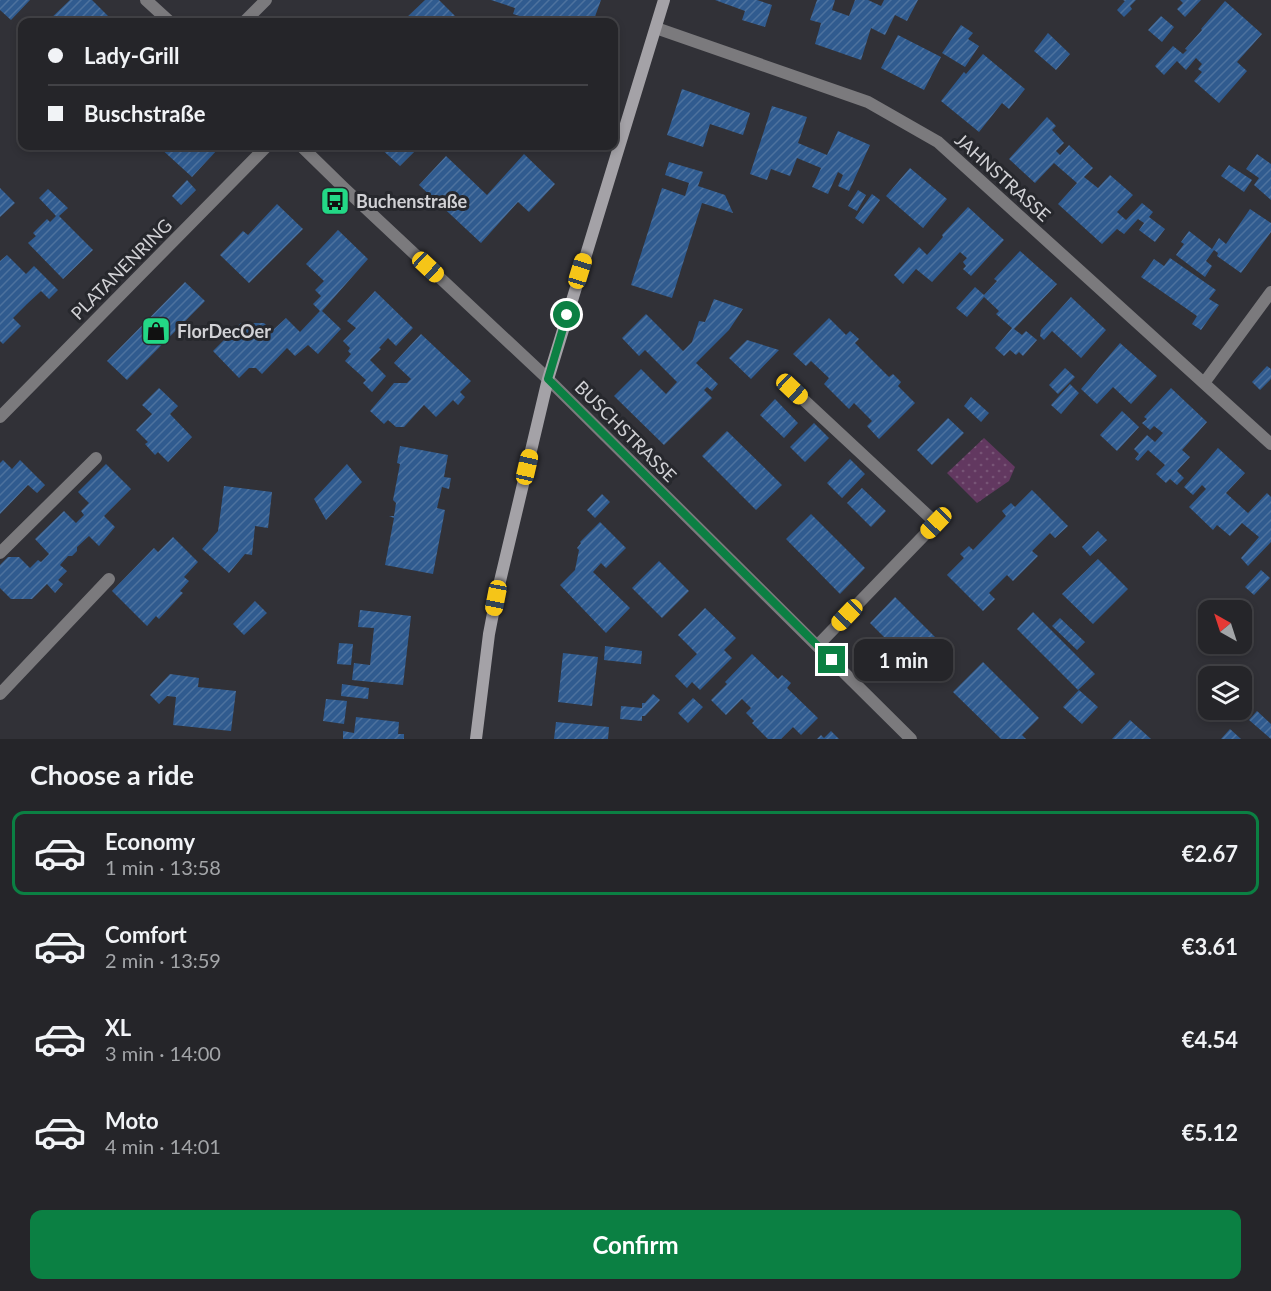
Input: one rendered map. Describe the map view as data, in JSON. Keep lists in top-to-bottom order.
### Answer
{
  "streets": {
    "street": ["JAHNSTRASSE", "PLATANENRING", "BUSCHSTRASSE"]
  },
  "places": {
    "bus stop": ["Buchenstraße"],
    "shop": ["FlorDecOer"]
  },
  "north": "top left",
  "page": {
    "banner": ["Lady-Grill", "Buschstraße"],
    "bubble": "1 min",
    "heading": "Choose a ride",
    "list": [
      {
        "name": "Economy",
        "note": "1 min · 13:58",
        "value": "€2.67"
      },
      {
        "name": "Comfort",
        "note": "2 min · 13:59",
        "value": "€3.61"
      },
      {
        "name": "XL",
        "note": "3 min · 14:00",
        "value": "€4.54"
      },
      {
        "name": "Moto",
        "note": "4 min · 14:01",
        "value": "€5.12"
      }
    ],
    "buttons": "Confirm"
  }
}
